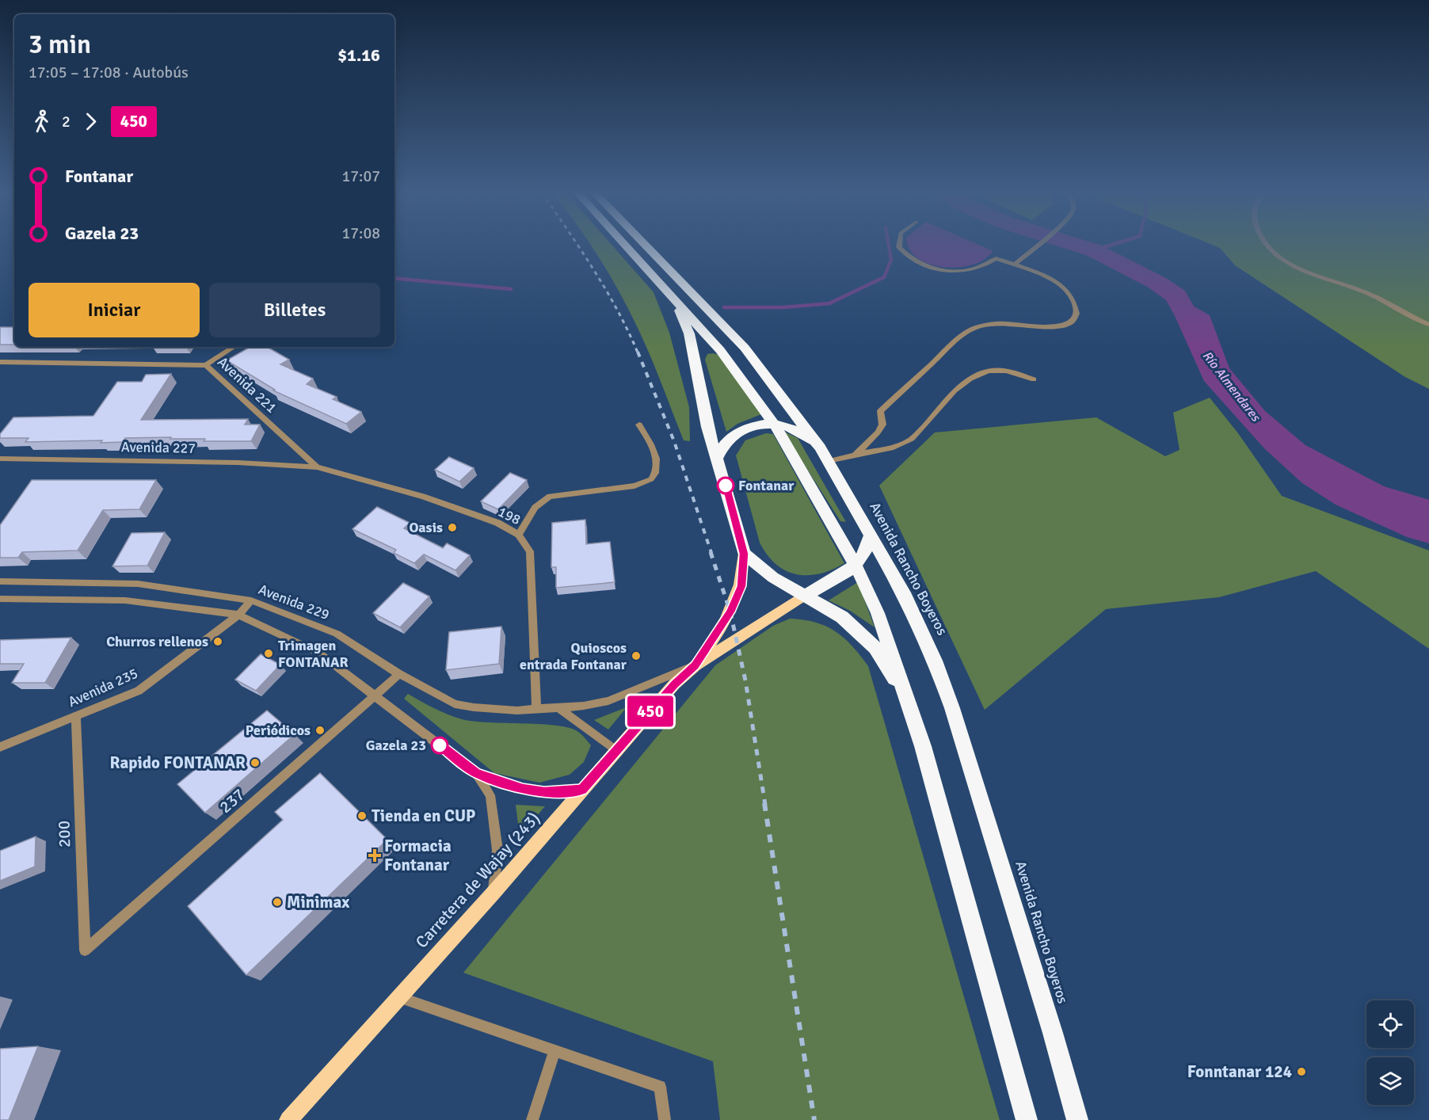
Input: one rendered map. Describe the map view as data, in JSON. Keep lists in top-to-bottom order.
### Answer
{
  "streets": {
    "highway": ["Avenida Rancho Boyeros"],
    "main road": ["Carretera de Wajay (243)"],
    "street": [
      "Avenida 221",
      "Avenida 227",
      "198",
      "Avenida 229",
      "Avenida 235",
      "237",
      "200"
    ]
  },
  "crossings": [
    ["Avenida 221", "Avenida 227"],
    ["Avenida 221", "198"],
    ["Avenida 227", "198"],
    ["198", "Avenida 229"],
    ["Avenida 229", "Avenida 235"],
    ["Avenida 229", "237"],
    ["Avenida 229", "Carretera de Wajay (243)"],
    ["Avenida 235", "200"],
    ["237", "200"]
  ],
  "water": ["Río Almendares"],
  "places": {
    "other": [
      "Fontanar",
      "Oasis",
      "Churros rellenos",
      "Trimagen FONTANAR",
      "Quioscos entrada Fontanar",
      "Periódicos",
      "Gazela 23",
      "Rapido FONTANAR",
      "Tienda en CUP",
      "Minimax",
      "Fonntanar 124"
    ],
    "health": ["Formacia Fontanar"]
  },
  "lines": ["bus line 450"],
  "page": {
    "on_map": "450",
    "heading": ["3 min", "17:05 – 17:08 · Autobús", "$1.16"],
    "legs": ["2", "450"],
    "list": [
      {
        "name": "Fontanar",
        "value": "17:07"
      },
      {
        "name": "Gazela 23",
        "value": "17:08"
      }
    ],
    "buttons": ["Iniciar", "Billetes"]
  }
}
